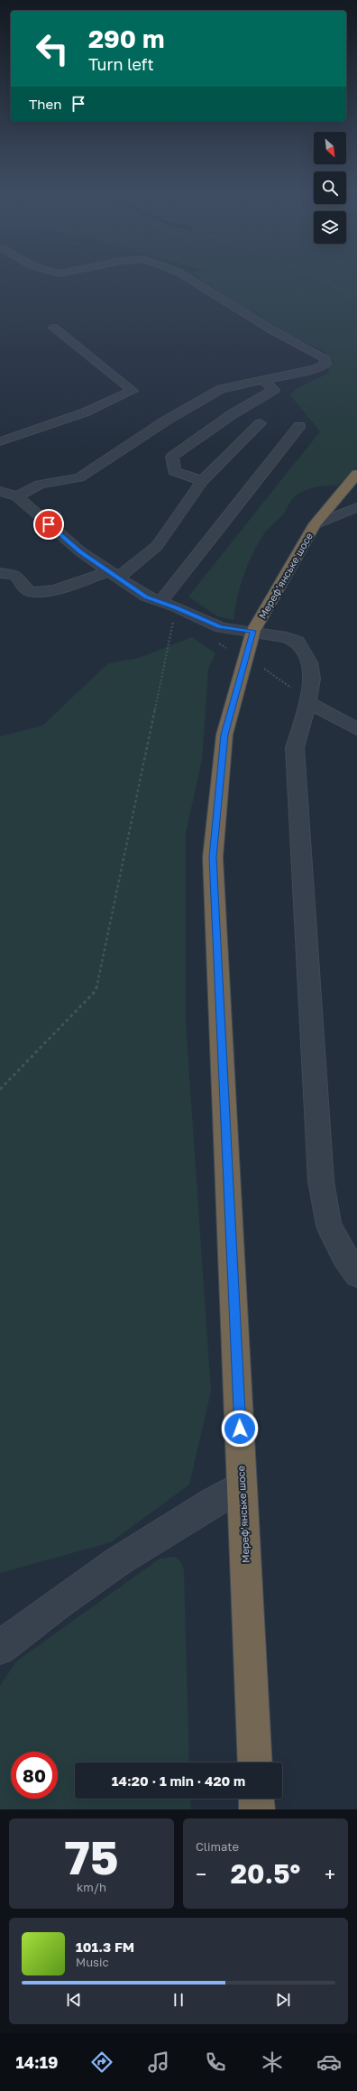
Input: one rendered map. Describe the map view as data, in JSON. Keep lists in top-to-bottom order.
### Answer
{
  "streets": {
    "highway": ["Мереф’янське шосе"]
  },
  "north": "bottom right",
  "page": {
    "turn": ["290 m", "Turn left"],
    "then": "Then",
    "limit": "80",
    "trip": "14:20 · 1 min · 420 m",
    "tile": [
      ["75", "km/h"],
      "Climate"
    ],
    "heat": ["−", "20.5°", "+"],
    "song": ["101.3 FM", "Music"],
    "tabs": "14:19"
  }
}
